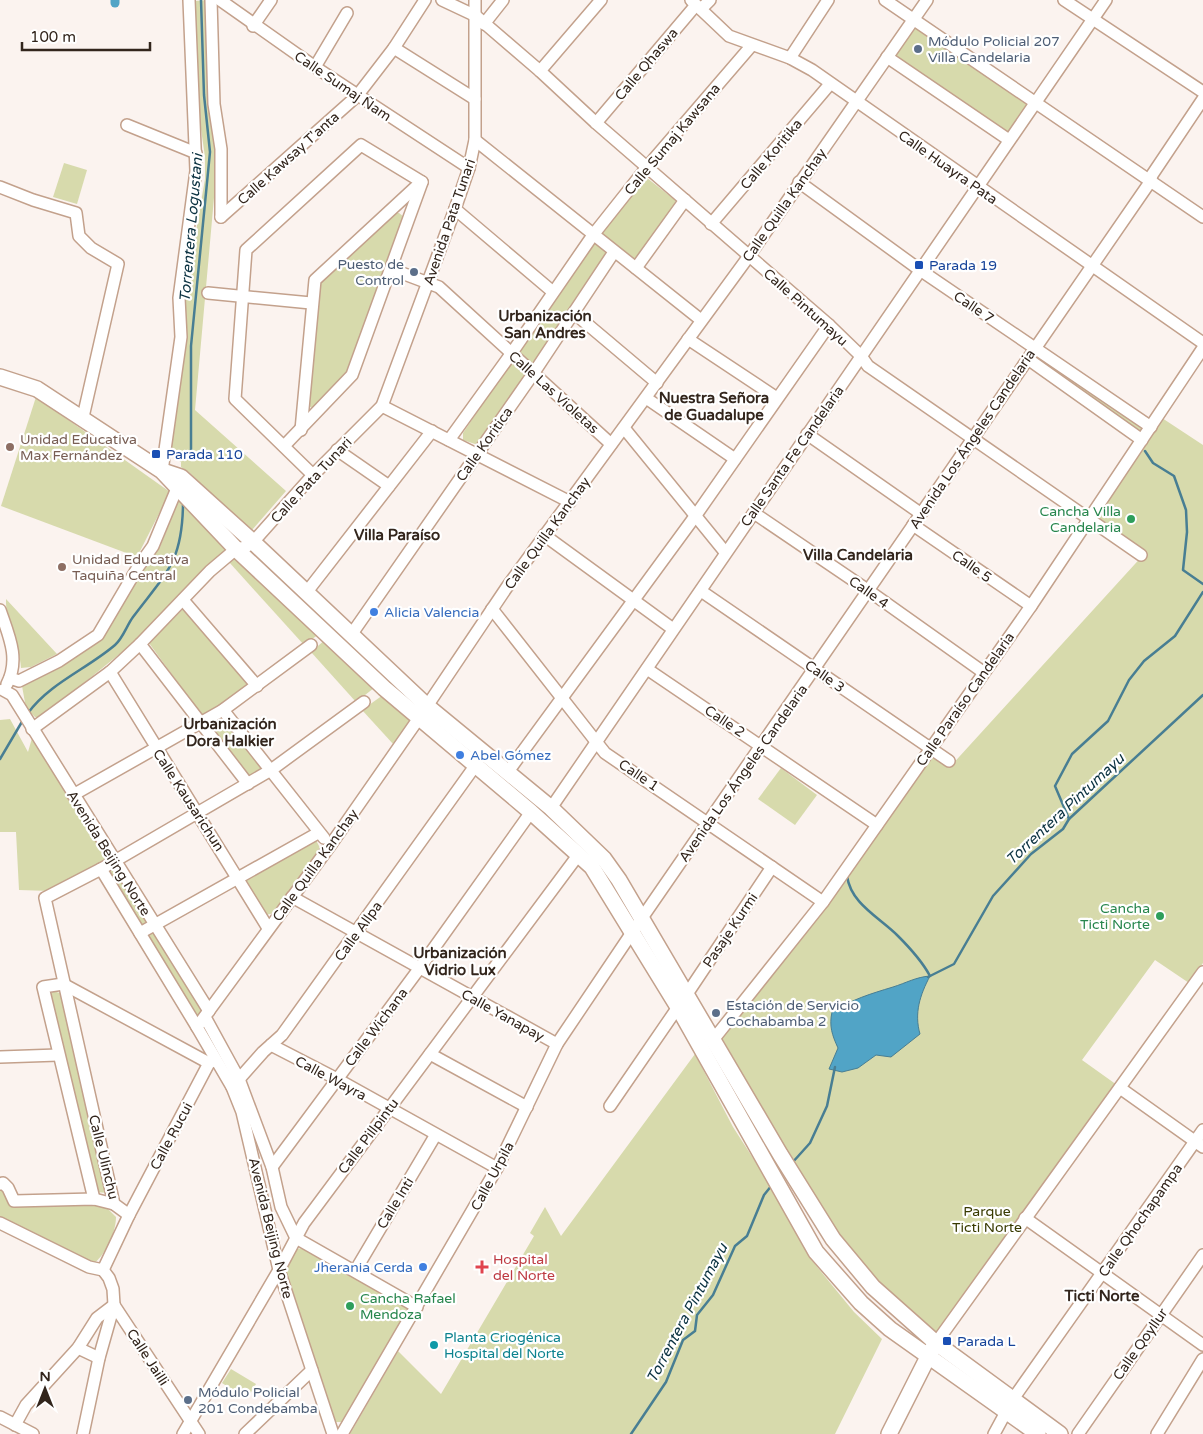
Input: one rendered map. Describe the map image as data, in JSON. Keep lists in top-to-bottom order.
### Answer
{
  "streets": {
    "street": [
      "Calle Qhaswa",
      "Calle Sumaj Ñam",
      "Calle Sumaj Kawsana",
      "Calle Koritika",
      "Calle Kawsay T'anta",
      "Calle Huayra Pata",
      "Calle Quilla Kanchay",
      "Avenida Pata Tunari",
      "Calle Pintumayu",
      "Calle 7",
      "Calle Las Violetas",
      "Avenida Los Ángeles Candelaria",
      "Calle Koritica",
      "Calle Santa Fe Candelaria",
      "Calle Pata Tunari",
      "Calle 5",
      "Calle 4",
      "Calle 3",
      "Calle Paraíso Candelaria",
      "Calle 2",
      "Calle 1",
      "Calle Kausarichun",
      "Avenida Beijing Norte",
      "Pasaje Kurmi",
      "Calle Allpa",
      "Calle Yanapay",
      "Calle Wichana",
      "Calle Wayra",
      "Calle Rucui",
      "Calle Pillpintu",
      "Calle Ulinchu",
      "Calle Urpila",
      "Calle Inti",
      "Calle Qhochapampa",
      "Calle Qoyllur",
      "Calle Jailli"
    ]
  },
  "crossings": [
    ["Calle Qhaswa", "Calle Huayra Pata"],
    ["Calle Qhaswa", "Calle Pintumayu"],
    ["Calle Sumaj Ñam", "Calle Kawsay T'anta"],
    ["Calle Sumaj Ñam", "Avenida Pata Tunari"],
    ["Calle Sumaj Kawsana", "Calle Huayra Pata"],
    ["Calle Sumaj Kawsana", "Calle Pintumayu"],
    ["Calle Sumaj Kawsana", "Calle Las Violetas"],
    ["Calle Koritika", "Calle Huayra Pata"],
    ["Calle Koritika", "Calle Pintumayu"],
    ["Calle Huayra Pata", "Calle Quilla Kanchay"],
    ["Calle Huayra Pata", "Avenida Los Ángeles Candelaria"],
    ["Calle Huayra Pata", "Calle Santa Fe Candelaria"],
    ["Calle Quilla Kanchay", "Calle Pintumayu"],
    ["Calle Quilla Kanchay", "Calle 7"],
    ["Calle Quilla Kanchay", "Calle Las Violetas"],
    ["Calle Quilla Kanchay", "Calle 1"],
    ["Calle Quilla Kanchay", "Calle Kausarichun"],
    ["Calle Quilla Kanchay", "Avenida Beijing Norte"],
    ["Calle Quilla Kanchay", "Calle Yanapay"],
    ["Avenida Pata Tunari", "Calle Pintumayu"],
    ["Avenida Pata Tunari", "Calle Las Violetas"],
    ["Avenida Pata Tunari", "Calle Pata Tunari"],
    ["Calle Pintumayu", "Avenida Los Ángeles Candelaria"],
    ["Calle Pintumayu", "Calle Santa Fe Candelaria"],
    ["Calle Pintumayu", "Calle Paraíso Candelaria"],
    ["Calle 7", "Avenida Los Ángeles Candelaria"],
    ["Calle 7", "Calle Santa Fe Candelaria"],
    ["Calle 7", "Calle Paraíso Candelaria"],
    ["Calle Las Violetas", "Calle Koritica"],
    ["Avenida Los Ángeles Candelaria", "Calle 5"],
    ["Avenida Los Ángeles Candelaria", "Calle 4"],
    ["Avenida Los Ángeles Candelaria", "Calle 3"],
    ["Avenida Los Ángeles Candelaria", "Calle 2"],
    ["Avenida Los Ángeles Candelaria", "Calle 1"],
    ["Avenida Los Ángeles Candelaria", "Calle Urpila"],
    ["Calle Santa Fe Candelaria", "Calle 4"],
    ["Calle Santa Fe Candelaria", "Calle 3"],
    ["Calle Santa Fe Candelaria", "Calle 2"],
    ["Calle Santa Fe Candelaria", "Calle 1"],
    ["Calle Pata Tunari", "Calle Kausarichun"],
    ["Calle Pata Tunari", "Avenida Beijing Norte"],
    ["Calle 5", "Calle Paraíso Candelaria"],
    ["Calle 4", "Calle Paraíso Candelaria"],
    ["Calle 3", "Calle Paraíso Candelaria"],
    ["Calle Paraíso Candelaria", "Calle 2"],
    ["Calle Paraíso Candelaria", "Calle 1"],
    ["Calle 1", "Pasaje Kurmi"],
    ["Avenida Beijing Norte", "Calle Allpa"],
    ["Avenida Beijing Norte", "Calle Wichana"],
    ["Avenida Beijing Norte", "Calle Rucui"],
    ["Avenida Beijing Norte", "Calle Pillpintu"],
    ["Avenida Beijing Norte", "Calle Ulinchu"],
    ["Calle Allpa", "Calle Yanapay"],
    ["Calle Allpa", "Calle Wayra"],
    ["Calle Yanapay", "Calle Wichana"],
    ["Calle Yanapay", "Calle Pillpintu"],
    ["Calle Yanapay", "Calle Urpila"],
    ["Calle Wichana", "Calle Wayra"],
    ["Calle Wayra", "Calle Pillpintu"],
    ["Calle Wayra", "Calle Urpila"],
    ["Calle Wayra", "Calle Inti"],
    ["Calle Rucui", "Calle Ulinchu"],
    ["Calle Pillpintu", "Calle Jailli"]
  ],
  "districts": [
    "Urbanización San Andres",
    "Nuestra Señora de Guadalupe",
    "Villa Paraíso",
    "Villa Candelaria",
    "Urbanización Dora Halkier",
    "Urbanización Vidrio Lux",
    "Ticti Norte"
  ],
  "water": ["Torrentera Logustani", "Torrentera Pintumayu"],
  "parks": ["Parque Ticti Norte"],
  "places": {
    "other": [
      "Módulo Policial 207 Villa Candelaria",
      "Puesto de Control",
      "Unidad Educativa Max Fernández",
      "Cancha Villa Candelaria",
      "Unidad Educativa Taquiña Central",
      "Alicia Valencia",
      "Abel Gómez",
      "Cancha Ticti Norte",
      "Estación de Servicio Cochabamba 2",
      "Jherania Cerda",
      "Cancha Rafael Mendoza",
      "Planta Criogénica Hospital del Norte",
      "Módulo Policial 201 Condebamba"
    ],
    "transit": ["Parada 19", "Parada 110", "Parada L"],
    "health": ["Hospital del Norte"]
  },
  "scale_bar": "100 m",
  "north": "top"
}
